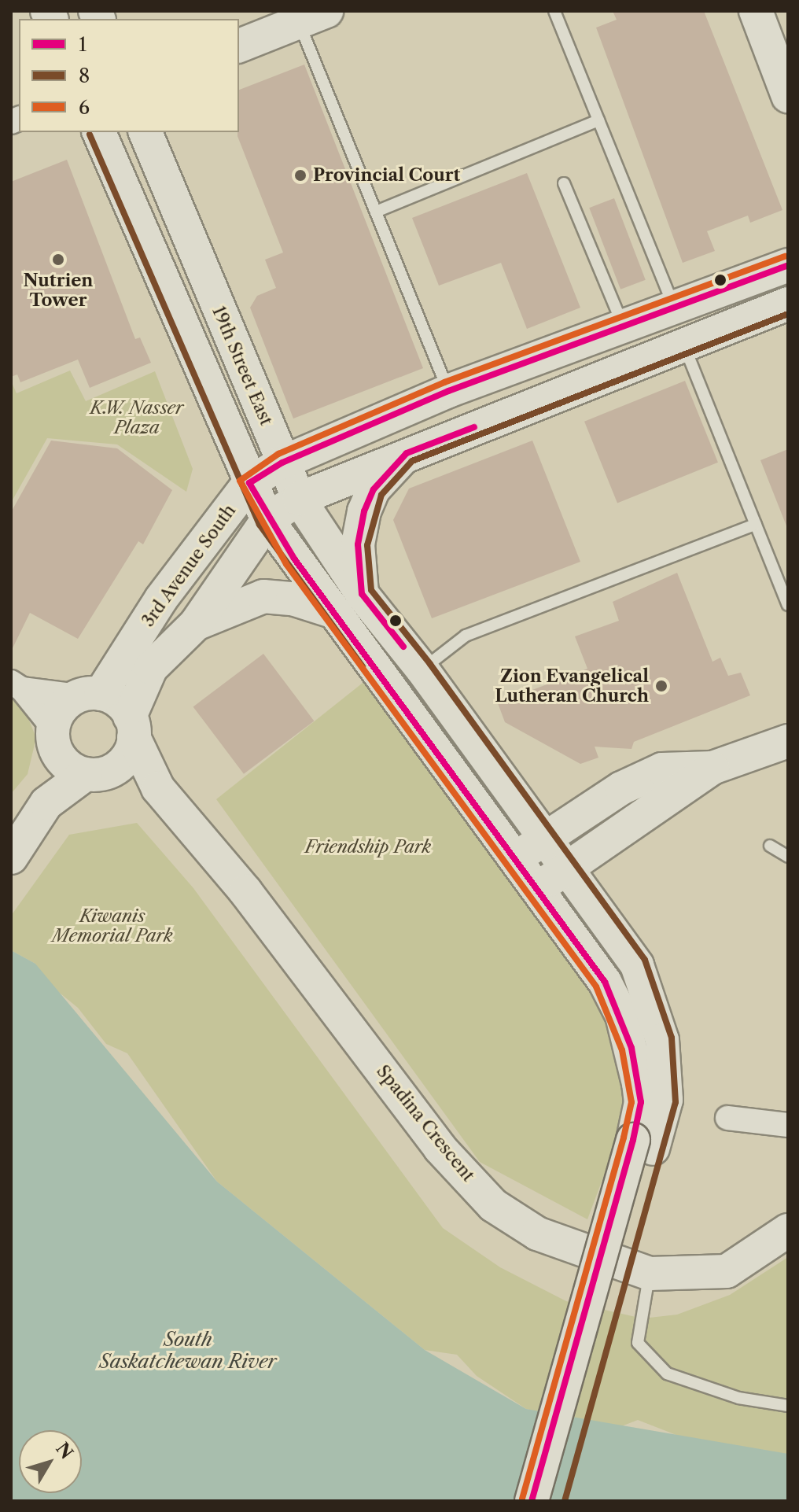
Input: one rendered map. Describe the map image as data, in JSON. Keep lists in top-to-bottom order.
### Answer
{
  "streets": {
    "main road": ["19th Street East", "3rd Avenue South", "Spadina Crescent"]
  },
  "crossings": [
    ["19th Street East", "3rd Avenue South"],
    ["3rd Avenue South", "Spadina Crescent"]
  ],
  "water": ["South Saskatchewan River"],
  "parks": ["K.W. Nasser Plaza", "Friendship Park", "Kiwanis Memorial Park"],
  "places": ["Provincial Court", "Nutrien Tower", "Zion Evangelical Lutheran Church"],
  "lines": ["transit line 8", "transit line 6", "transit line 1"],
  "legend": ["1", "8", "6"],
  "north": "top right"
}
